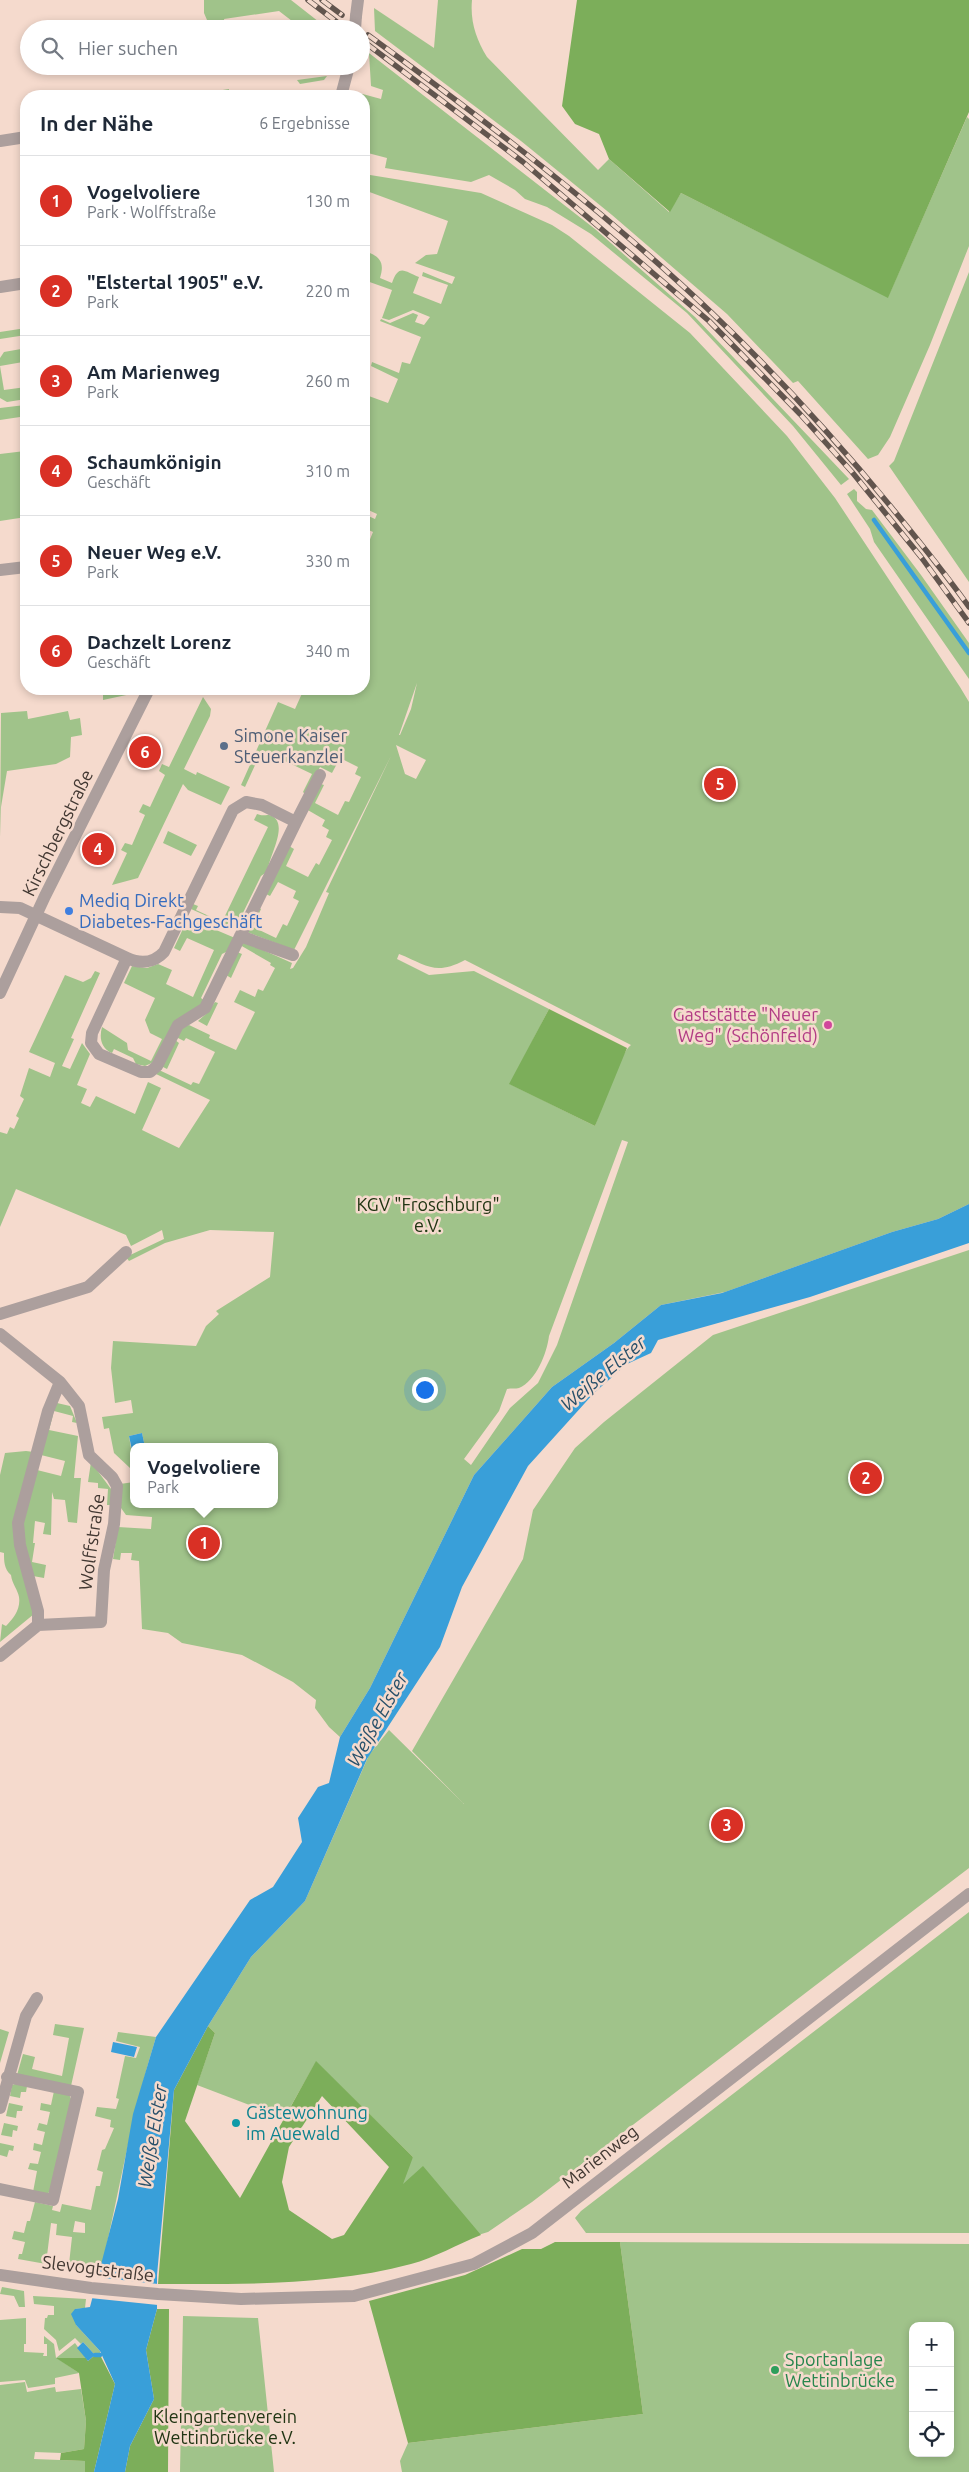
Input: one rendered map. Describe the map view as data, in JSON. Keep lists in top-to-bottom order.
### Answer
{
  "streets": {
    "street": [
      "Kirschbergstraße",
      "Wolffstraße",
      "Marienweg",
      "Slevogtstraße"
    ]
  },
  "crossings": [
    ["Marienweg", "Slevogtstraße"]
  ],
  "water": ["Weiße Elster"],
  "parks": ["KGV \"Froschburg\" e.V.", "Kleingartenverein Wettinbrücke e.V."],
  "places": [
    "Simone Kaiser Steuerkanzlei",
    "Mediq Direkt Diabetes-Fachgeschäft",
    "Gaststätte \"Neuer Weg\" (Schönfeld)",
    "Gästewohnung im Auewald",
    "Sportanlage Wettinbrücke"
  ],
  "page": {
    "search": "Hier suchen",
    "heading": ["In der Nähe", "6 Ergebnisse"],
    "list": [
      {
        "mark": "1",
        "name": "Vogelvoliere",
        "note": "Park · Wolffstraße",
        "value": "130 m"
      },
      {
        "mark": "2",
        "name": "\"Elstertal 1905\" e.V.",
        "note": "Park",
        "value": "220 m"
      },
      {
        "mark": "3",
        "name": "Am Marienweg",
        "note": "Park",
        "value": "260 m"
      },
      {
        "mark": "4",
        "name": "Schaumkönigin",
        "note": "Geschäft",
        "value": "310 m"
      },
      {
        "mark": "5",
        "name": "Neuer Weg e.V.",
        "note": "Park",
        "value": "330 m"
      },
      {
        "mark": "6",
        "name": "Dachzelt Lorenz",
        "note": "Geschäft",
        "value": "340 m"
      }
    ],
    "pins": [
      "6",
      "5",
      "4",
      "2",
      "1",
      "3"
    ],
    "popup": ["Vogelvoliere", "Park"],
    "map_buttons": ["+", "−"]
  }
}
